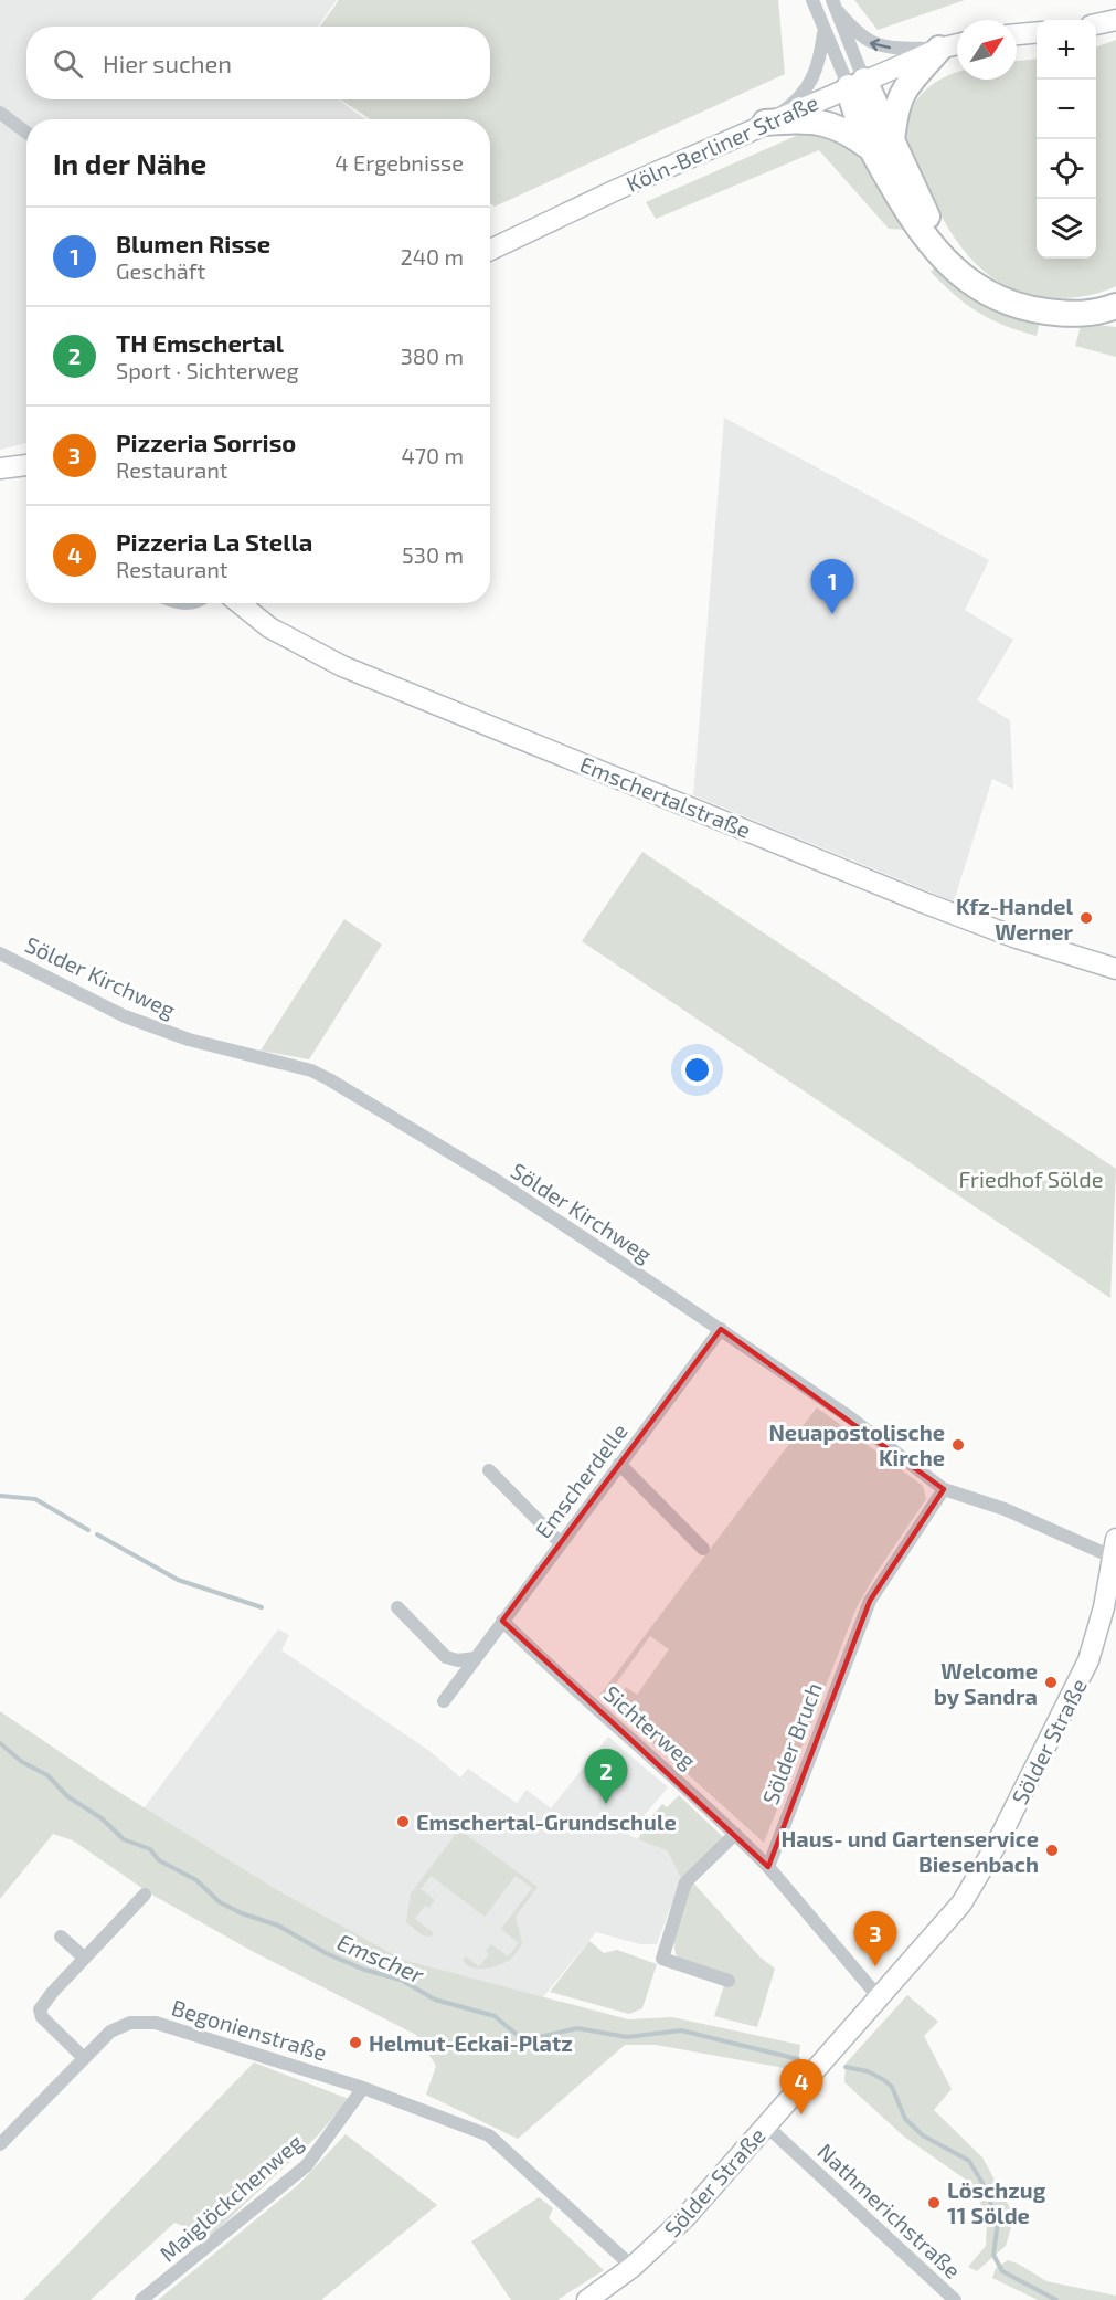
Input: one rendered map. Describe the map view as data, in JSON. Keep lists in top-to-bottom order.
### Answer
{
  "streets": {
    "main road": ["Köln-Berliner Straße", "Emschertalstraße", "Sölder Straße"],
    "street": [
      "Sölder Kirchweg",
      "Emscherdelle",
      "Sichterweg",
      "Sölder Bruch",
      "Begonienstraße",
      "Maiglöckchenweg",
      "Nathmerichstraße"
    ]
  },
  "crossings": [
    ["Sölder Kirchweg", "Emscherdelle"],
    ["Sölder Kirchweg", "Sölder Straße"],
    ["Sölder Kirchweg", "Sölder Bruch"],
    ["Emscherdelle", "Sichterweg"],
    ["Sichterweg", "Sölder Bruch"],
    ["Sölder Straße", "Begonienstraße"],
    ["Sölder Straße", "Nathmerichstraße"],
    ["Begonienstraße", "Maiglöckchenweg"]
  ],
  "water": ["Emscher"],
  "parks": ["Friedhof Sölde"],
  "places": [
    "Kfz-Handel Werner",
    "Neuapostolische Kirche",
    "Welcome by Sandra",
    "Emschertal-Grundschule",
    "Haus- und Gartenservice Biesenbach",
    "Helmut-Eckai-Platz",
    "Löschzug 11 Sölde"
  ],
  "north": "top right",
  "page": {
    "map_buttons": ["+", "−"],
    "search": "Hier suchen",
    "heading": ["In der Nähe", "4 Ergebnisse"],
    "list": [
      {
        "mark": "1",
        "name": "Blumen Risse",
        "note": "Geschäft",
        "value": "240 m"
      },
      {
        "mark": "2",
        "name": "TH Emschertal",
        "note": "Sport · Sichterweg",
        "value": "380 m"
      },
      {
        "mark": "3",
        "name": "Pizzeria Sorriso",
        "note": "Restaurant",
        "value": "470 m"
      },
      {
        "mark": "4",
        "name": "Pizzeria La Stella",
        "note": "Restaurant",
        "value": "530 m"
      }
    ],
    "pins": [
      "1",
      "2",
      "3",
      "4"
    ]
  }
}
